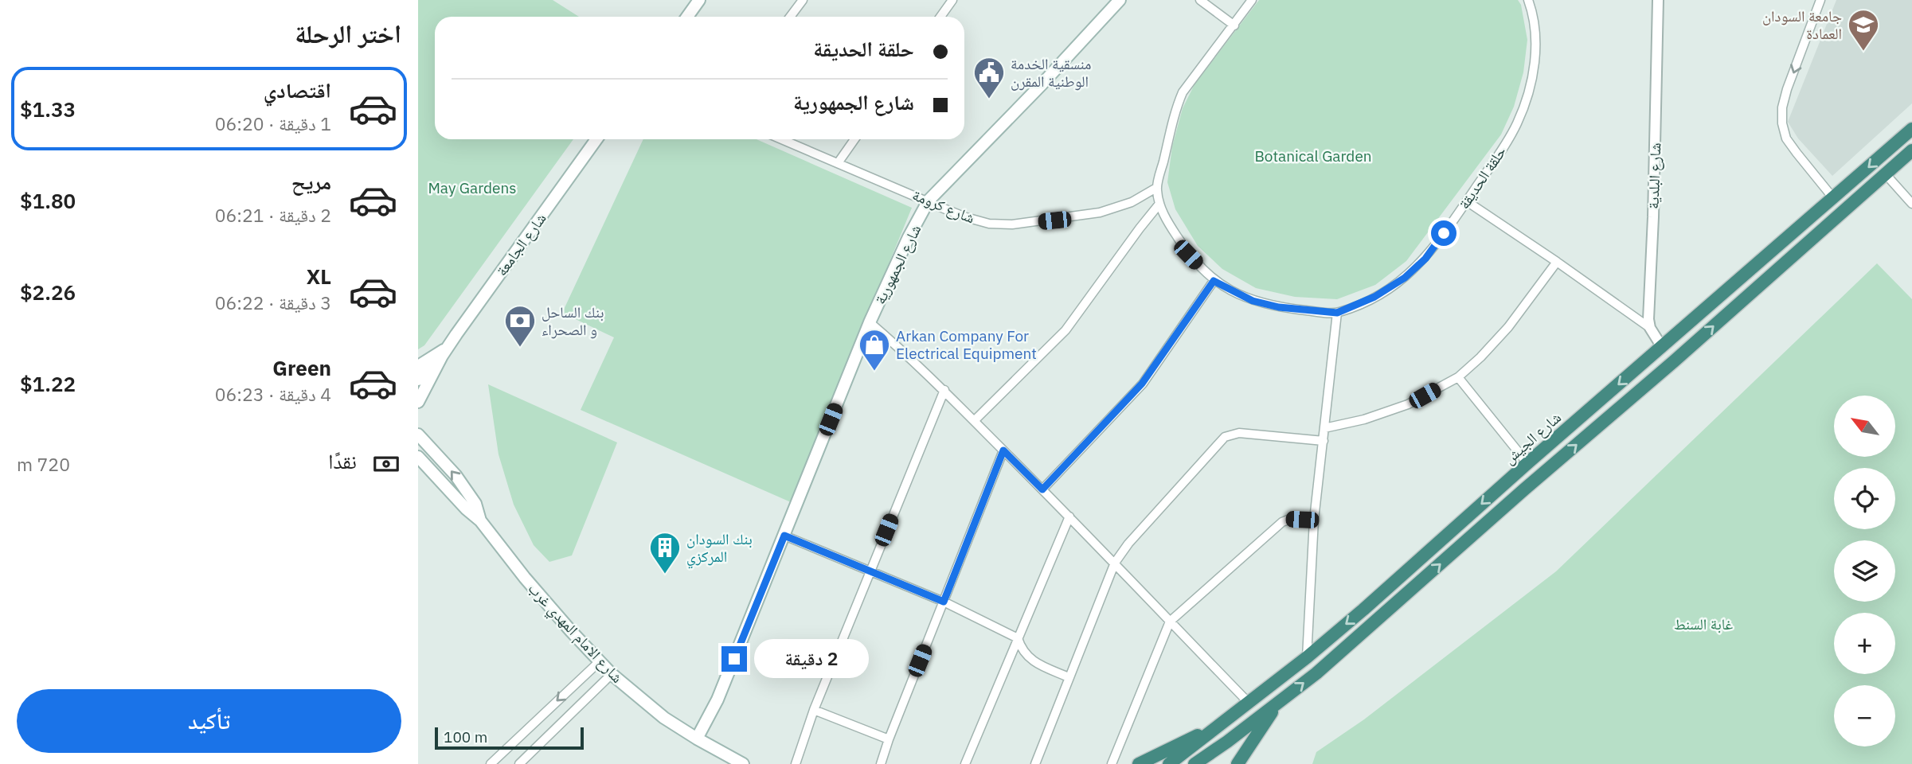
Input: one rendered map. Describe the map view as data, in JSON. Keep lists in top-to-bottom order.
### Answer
{
  "streets": {
    "highway": ["شارع الجيش"],
    "main road": ["شارع الجامعة", "شارع الجمهورية", "شارع الامام المهدي غرب"],
    "street": ["شارع البلدية", "حلقة الحديقة", "شارع كرومة"]
  },
  "crossings": [
    ["شارع البلدية", "شارع الجيش"],
    ["حلقة الحديقة", "شارع كرومة"],
    ["شارع كرومة", "شارع الجمهورية"],
    ["شارع الجمهورية", "شارع الامام المهدي غرب"]
  ],
  "parks": ["Botanical Garden", "May Gardens", "غابة السنط"],
  "places": {
    "school or university": ["جامعة السودان العمادة"],
    "public building": ["منسقية الخدمة الوطنية المقرن"],
    "bank": ["بنك الساحل و الصحراء"],
    "shop": ["Arkan Company For Electrical Equipment"],
    "building": ["بنك السودان المركزي"]
  },
  "scale_bar": "100 m",
  "north": "top left",
  "page": {
    "heading": "اختر الرحلة",
    "banner": ["حلقة الحديقة", "شارع الجمهورية"],
    "list": [
      {
        "name": "اقتصادي",
        "note": "1 دقيقة · 06:20",
        "value": "$1.33"
      },
      {
        "name": "مريح",
        "note": "2 دقيقة · 06:21",
        "value": "$1.80"
      },
      {
        "name": "XL",
        "note": "3 دقيقة · 06:22",
        "value": "$2.26"
      },
      {
        "name": "Green",
        "note": "4 دقيقة · 06:23",
        "value": "$1.22"
      }
    ],
    "map_buttons": ["+", "−"],
    "pay": ["نقدًا", "720 m"],
    "bubble": "2 دقيقة",
    "buttons": "تأكيد",
    "scale": "100 m"
  }
}
